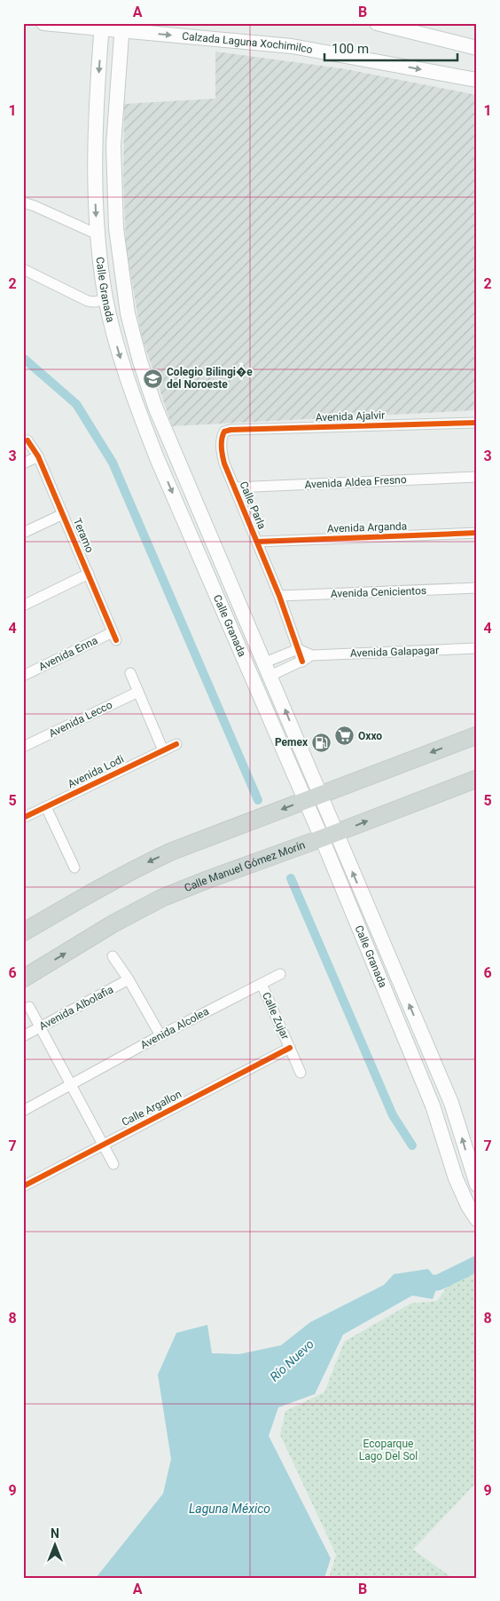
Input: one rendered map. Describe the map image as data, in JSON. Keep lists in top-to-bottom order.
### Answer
{
  "streets": {
    "main road": ["Calzada Laguna Xochimilco", "Calle Granada", "Calle Manuel Gómez Morín"],
    "street": [
      "Avenida Ajalvir",
      "Avenida Aldea Fresno",
      "Calle Parla",
      "Avenida Arganda",
      "Teramo",
      "Avenida Cenicientos",
      "Avenida Galapagar",
      "Avenida Enna",
      "Avenida Lecco",
      "Avenida Lodi",
      "Avenida Albolafia",
      "Calle Zujar",
      "Avenida Alcolea",
      "Calle Argallon"
    ]
  },
  "crossings": [
    ["Calzada Laguna Xochimilco", "Calle Granada"],
    ["Calle Granada", "Calle Manuel Gómez Morín"],
    ["Avenida Ajalvir", "Calle Parla"],
    ["Avenida Aldea Fresno", "Calle Parla"],
    ["Calle Parla", "Avenida Arganda"],
    ["Calle Parla", "Avenida Cenicientos"],
    ["Calle Parla", "Avenida Galapagar"],
    ["Teramo", "Avenida Enna"],
    ["Calle Zujar", "Avenida Alcolea"],
    ["Calle Zujar", "Calle Argallon"]
  ],
  "one_way": ["Calzada Laguna Xochimilco"],
  "water": ["Río Nuevo", "Laguna México"],
  "parks": ["Ecoparque Lago Del Sol"],
  "places": {
    "school or university": ["Colegio Bilingi�e del Noroeste"],
    "supermarket": ["Oxxo"],
    "fuel station": ["Pemex"]
  },
  "scale_bar": "100 m",
  "north": "top",
  "grid": {
    "columns": ["A", "B"],
    "rows": [
      "1",
      "2",
      "3",
      "4",
      "5",
      "6",
      "7",
      "8",
      "9"
    ]
  }
}
